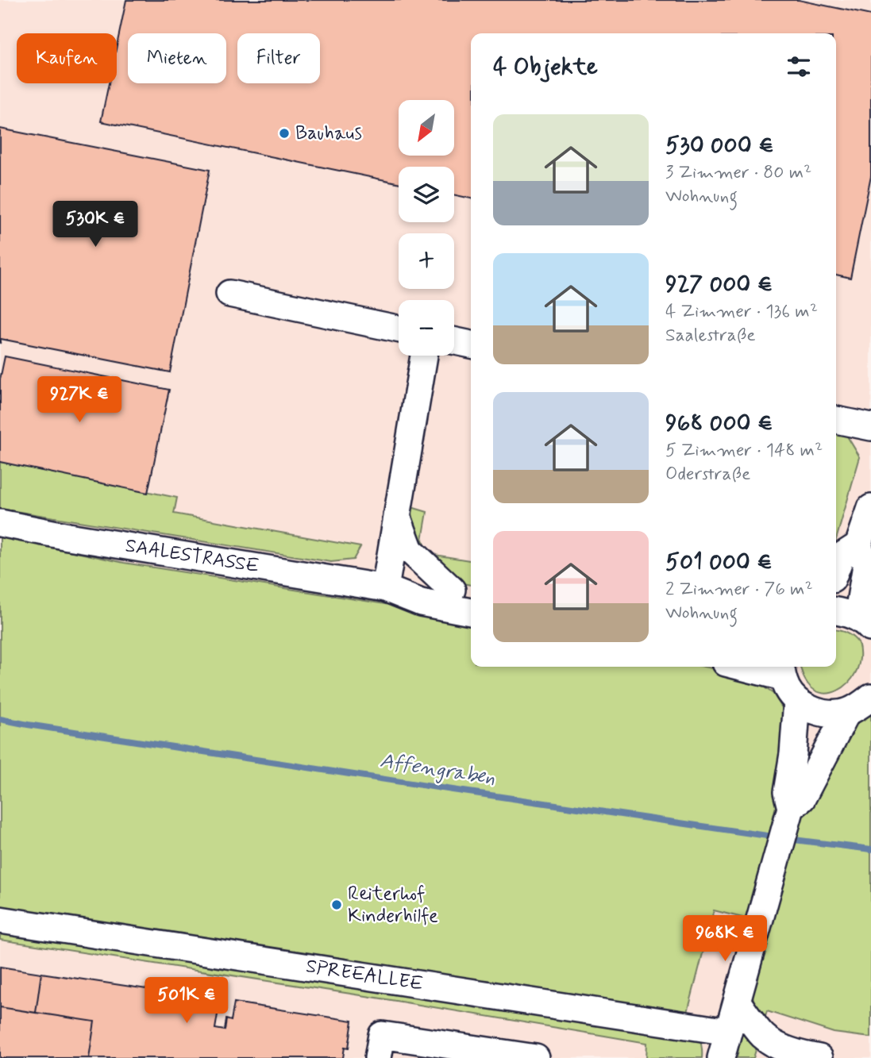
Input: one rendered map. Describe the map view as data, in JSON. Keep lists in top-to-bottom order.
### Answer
{
  "streets": {
    "street": ["SAALESTRASSE", "SPREEALLEE"]
  },
  "water": ["Affengraben"],
  "places": ["Bauhaus", "Reiterhof Kinderhilfe"],
  "north": "bottom left",
  "page": {
    "chip": ["Kaufen", "Mieten", "Filter"],
    "heading": "4 Objekte",
    "map_buttons": ["+", "−"],
    "list": [
      {
        "name": "530 000 €",
        "note": "3 Zimmer · 80 m² · Wohnung"
      },
      {
        "name": "927 000 €",
        "note": "4 Zimmer · 136 m² · Saalestraße"
      },
      {
        "name": "968 000 €",
        "note": "5 Zimmer · 148 m² · Oderstraße"
      },
      {
        "name": "501 000 €",
        "note": "2 Zimmer · 76 m² · Wohnung"
      }
    ],
    "price": [
      "530K €",
      "927K €",
      "968K €",
      "501K €"
    ]
  }
}
